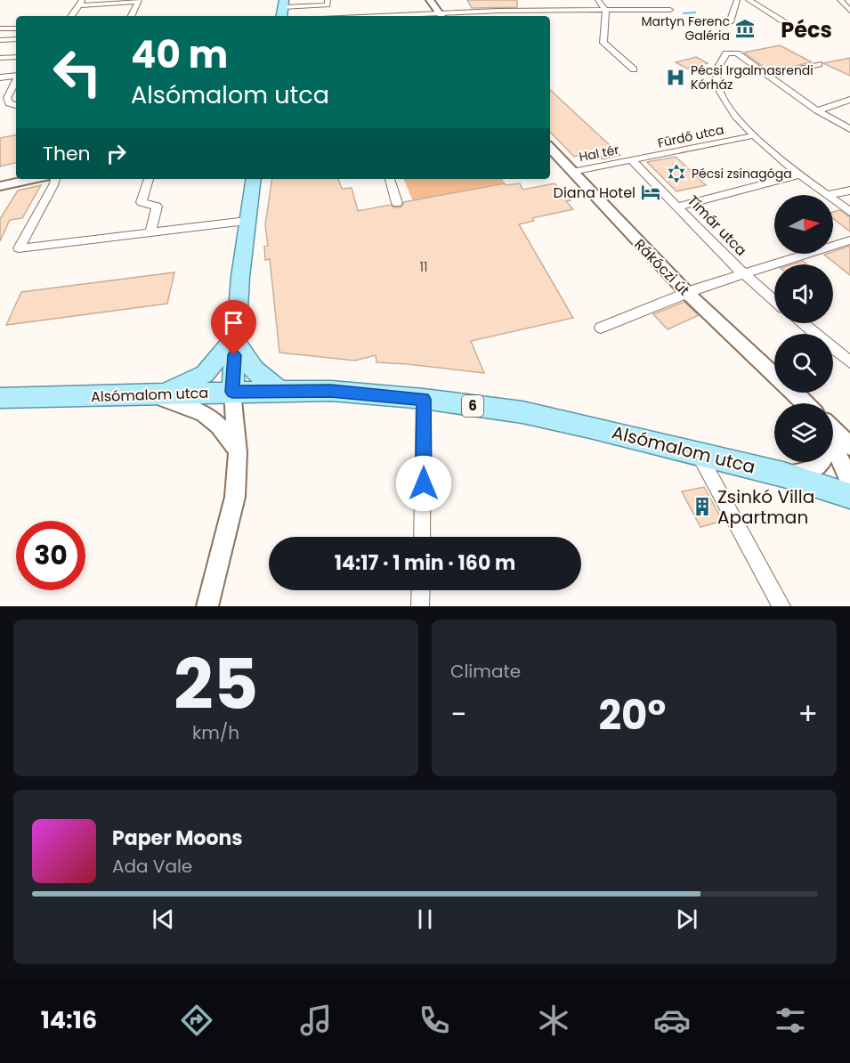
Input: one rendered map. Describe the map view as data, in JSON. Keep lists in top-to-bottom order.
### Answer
{
  "streets": {
    "main road": ["Alsómalom utca", "6"],
    "street": [
      "Fürdő utca",
      "Hal tér",
      "Tímár utca",
      "Rákóczi út"
    ]
  },
  "crossings": [
    ["Fürdő utca", "Hal tér"],
    ["Fürdő utca", "Tímár utca"],
    ["Hal tér", "Tímár utca"],
    ["Hal tér", "Rákóczi út"]
  ],
  "districts": ["Pécs"],
  "places": {
    "museum": ["Martyn Ferenc Galéria"],
    "hospital": ["Pécsi Irgalmasrendi Kórház"],
    "synagogue": ["Pécsi zsinagóga"],
    "hotel": ["Diana Hotel"],
    "building": ["Zsinkó Villa Apartman"]
  },
  "house_numbers": ["11"],
  "north": "right",
  "page": {
    "turn": ["40 m", "Alsómalom utca"],
    "then": "Then",
    "limit": "30",
    "trip": "14:17 · 1 min · 160 m",
    "tile": [
      ["25", "km/h"],
      "Climate"
    ],
    "heat": ["−", "20°", "+"],
    "song": ["Paper Moons", "Ada Vale"],
    "tabs": "14:16"
  }
}
